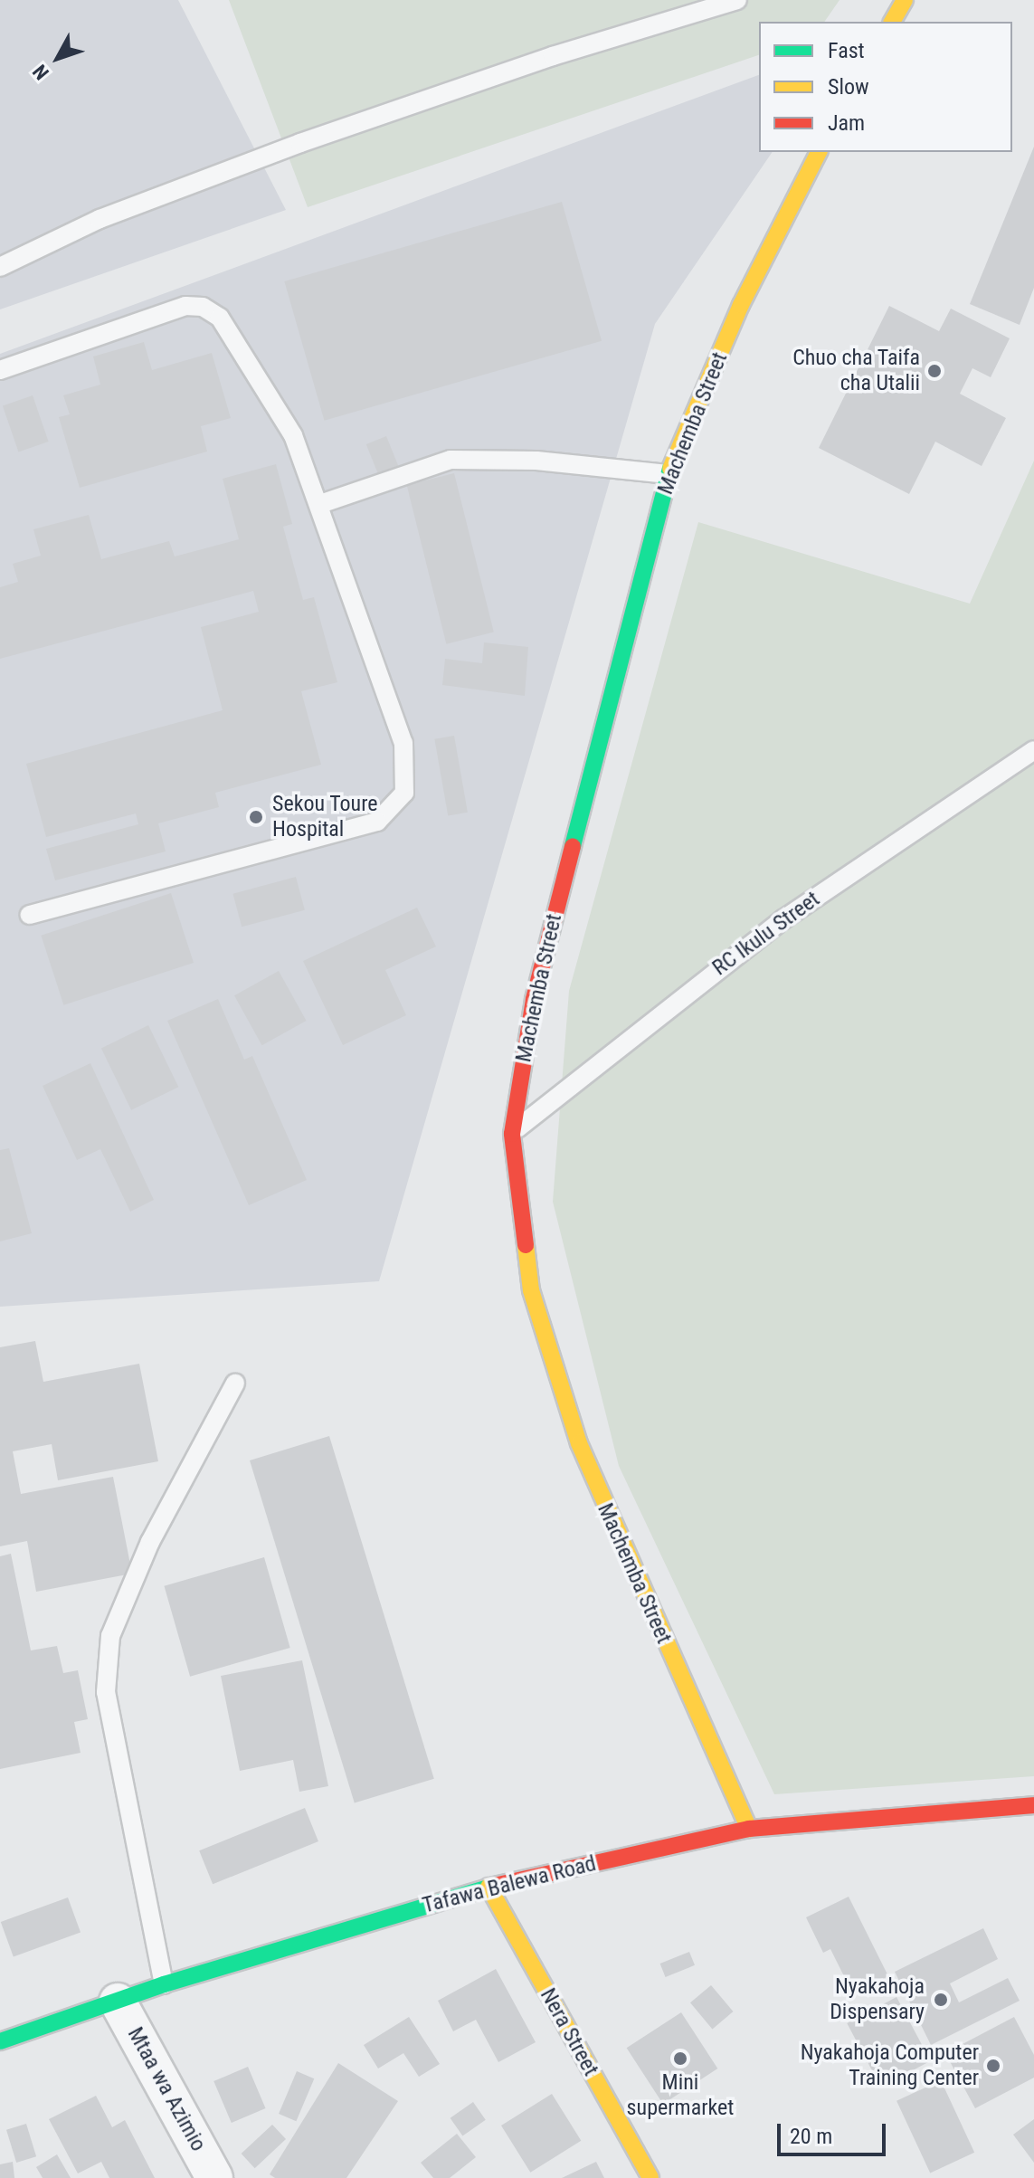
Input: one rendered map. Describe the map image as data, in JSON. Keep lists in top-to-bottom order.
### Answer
{
  "streets": {
    "main road": ["Machemba Street", "Tafawa Balewa Road", "Nera Street"],
    "street": ["Mtaa wa Azimio"],
    "lane": ["RC Ikulu Street"]
  },
  "crossings": [
    ["Machemba Street", "RC Ikulu Street"],
    ["Machemba Street", "Tafawa Balewa Road"],
    ["Tafawa Balewa Road", "Nera Street"],
    ["Tafawa Balewa Road", "Mtaa wa Azimio"]
  ],
  "places": [
    "Chuo cha Taifa cha Utalii",
    "Sekou Toure Hospital",
    "Nyakahoja Dispensary",
    "Mini supermarket",
    "Nyakahoja Computer Training Center"
  ],
  "legend": ["Fast", "Slow", "Jam"],
  "scale_bar": "20 m",
  "north": "bottom left"
}
